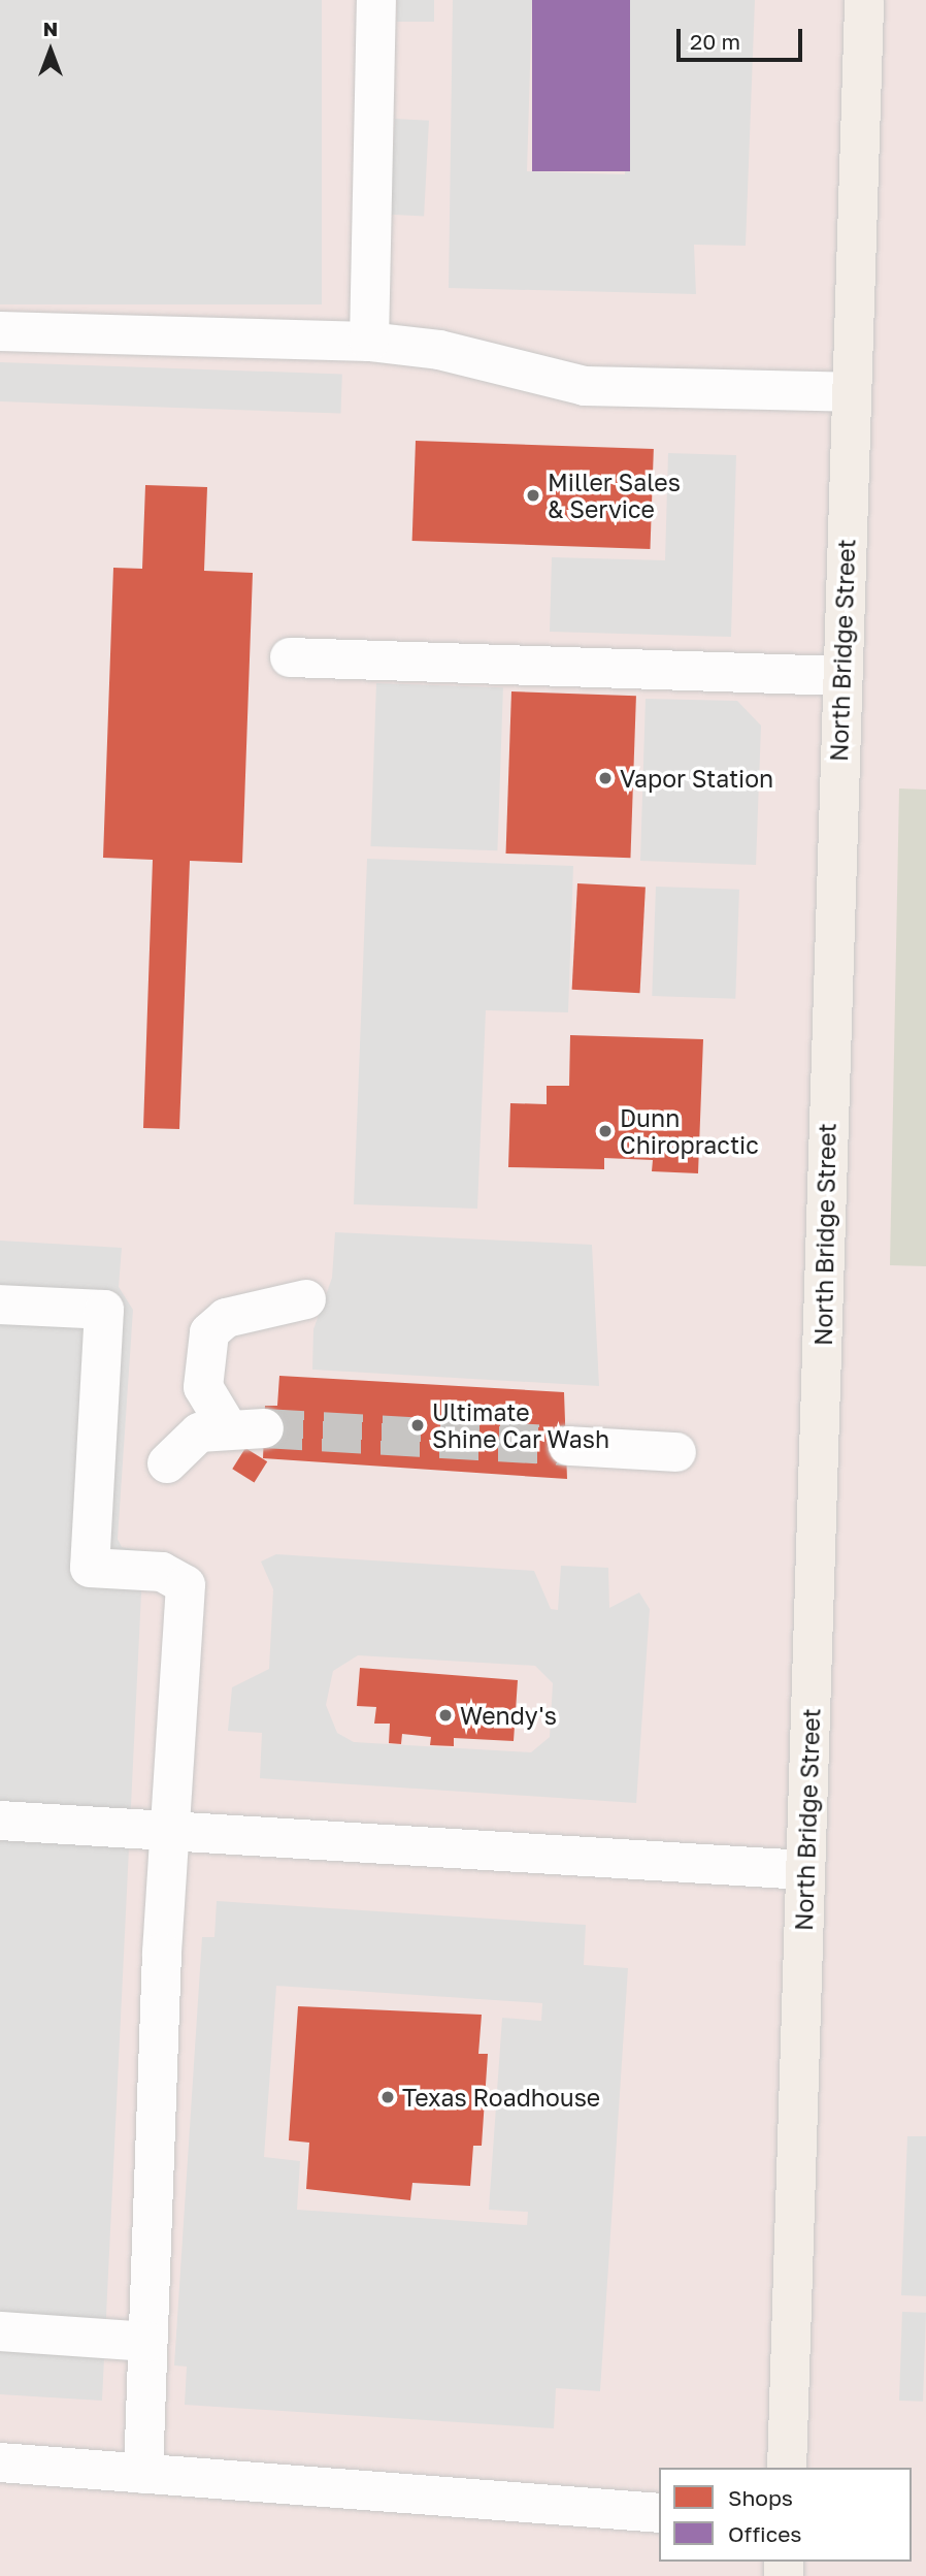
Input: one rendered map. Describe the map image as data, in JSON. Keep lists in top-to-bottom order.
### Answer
{
  "streets": {
    "main road": ["North Bridge Street"]
  },
  "places": [
    "Miller Sales & Service",
    "Vapor Station",
    "Dunn Chiropractic",
    "Ultimate Shine Car Wash",
    "Wendy's",
    "Texas Roadhouse"
  ],
  "legend": ["Shops", "Offices"],
  "scale_bar": "20 m",
  "north": "top"
}
